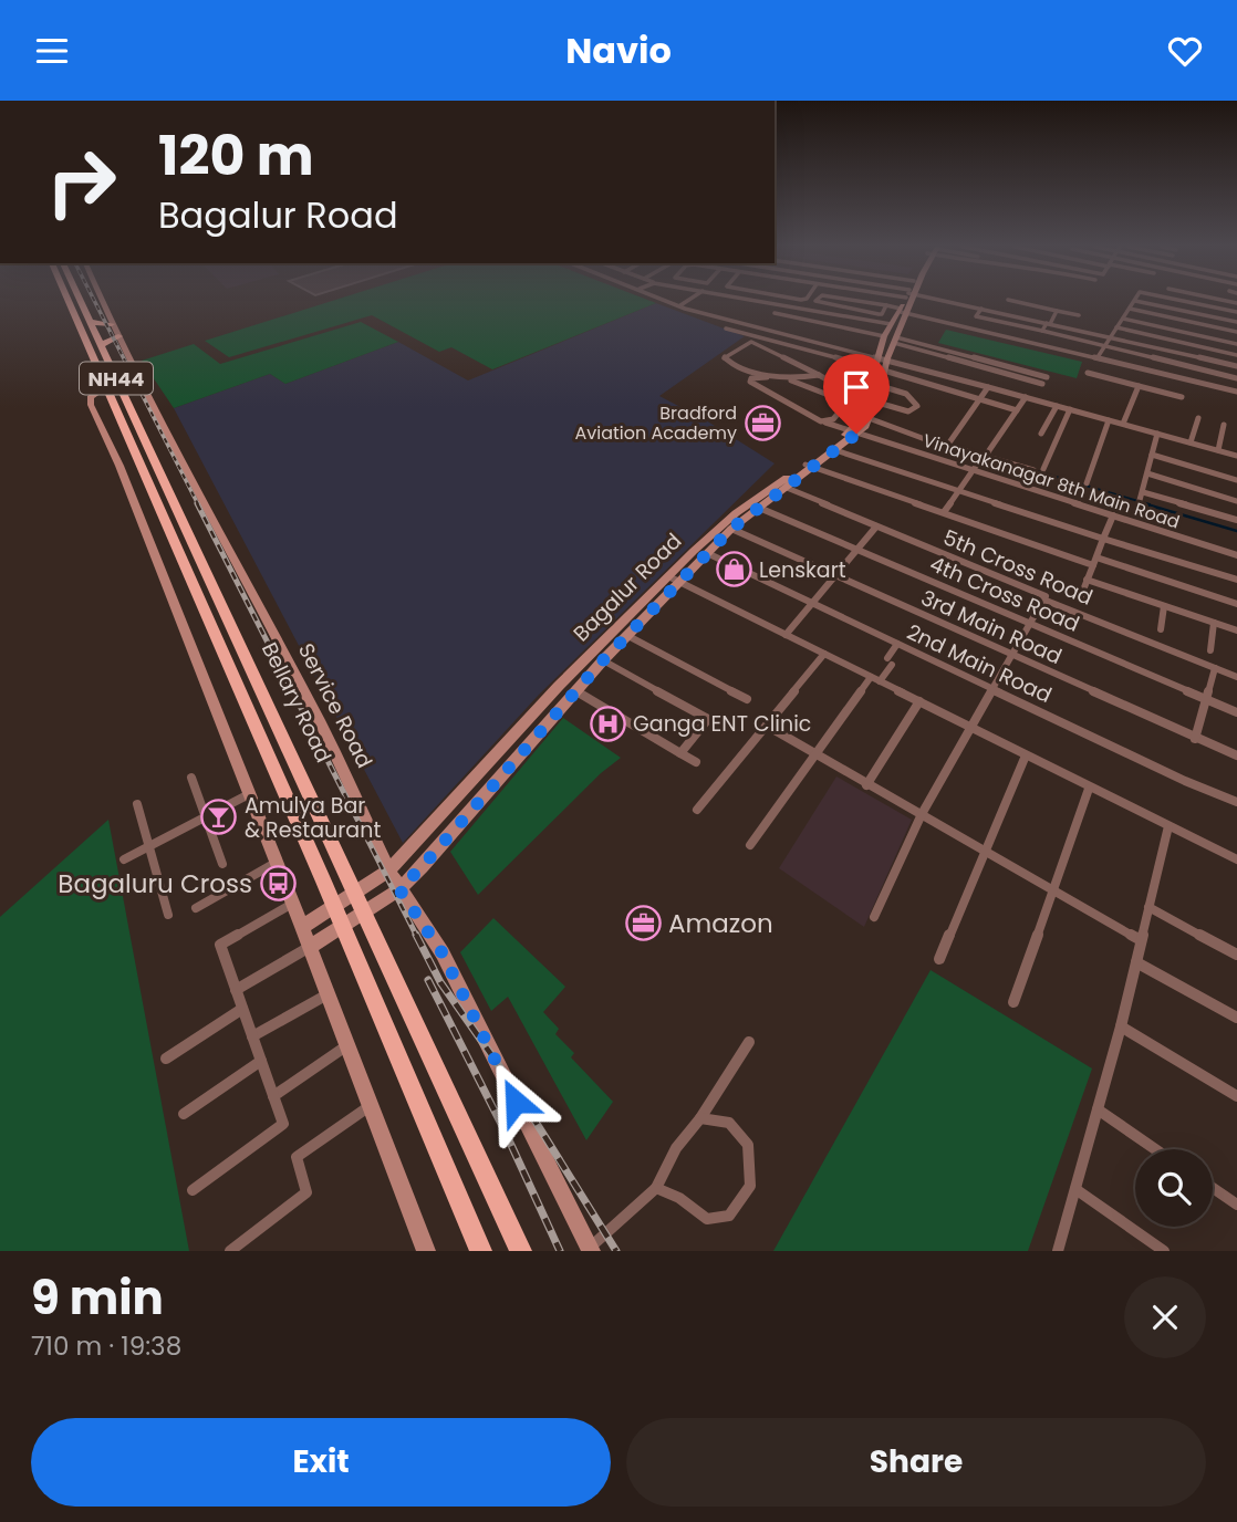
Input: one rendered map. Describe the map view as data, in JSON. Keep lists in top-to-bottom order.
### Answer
{
  "streets": {
    "highway": ["NH44", "Bellary Road"],
    "main road": ["Bagalur Road", "Service Road"],
    "street": [
      "Vinayakanagar 8th Main Road",
      "5th Cross Road",
      "4th Cross Road",
      "3rd Main Road",
      "2nd Main Road"
    ]
  },
  "crossings": [
    ["Vinayakanagar 8th Main Road", "Bagalur Road"],
    ["5th Cross Road", "Bagalur Road"],
    ["Bagalur Road", "4th Cross Road"],
    ["Bagalur Road", "3rd Main Road"],
    ["Bagalur Road", "2nd Main Road"],
    ["Bagalur Road", "Service Road"]
  ],
  "places": {
    "office": ["Bradford Aviation Academy", "Amazon"],
    "shop": ["Lenskart"],
    "hospital": ["Ganga ENT Clinic"],
    "bar": ["Amulya Bar & Restaurant"],
    "bus stop": ["Bagaluru Cross"]
  },
  "page": {
    "header": "Navio",
    "turn": ["120 m", "Bagalur Road"],
    "heading": ["9 min", "710 m · 19:38"],
    "buttons": ["Exit", "Share"]
  }
}
